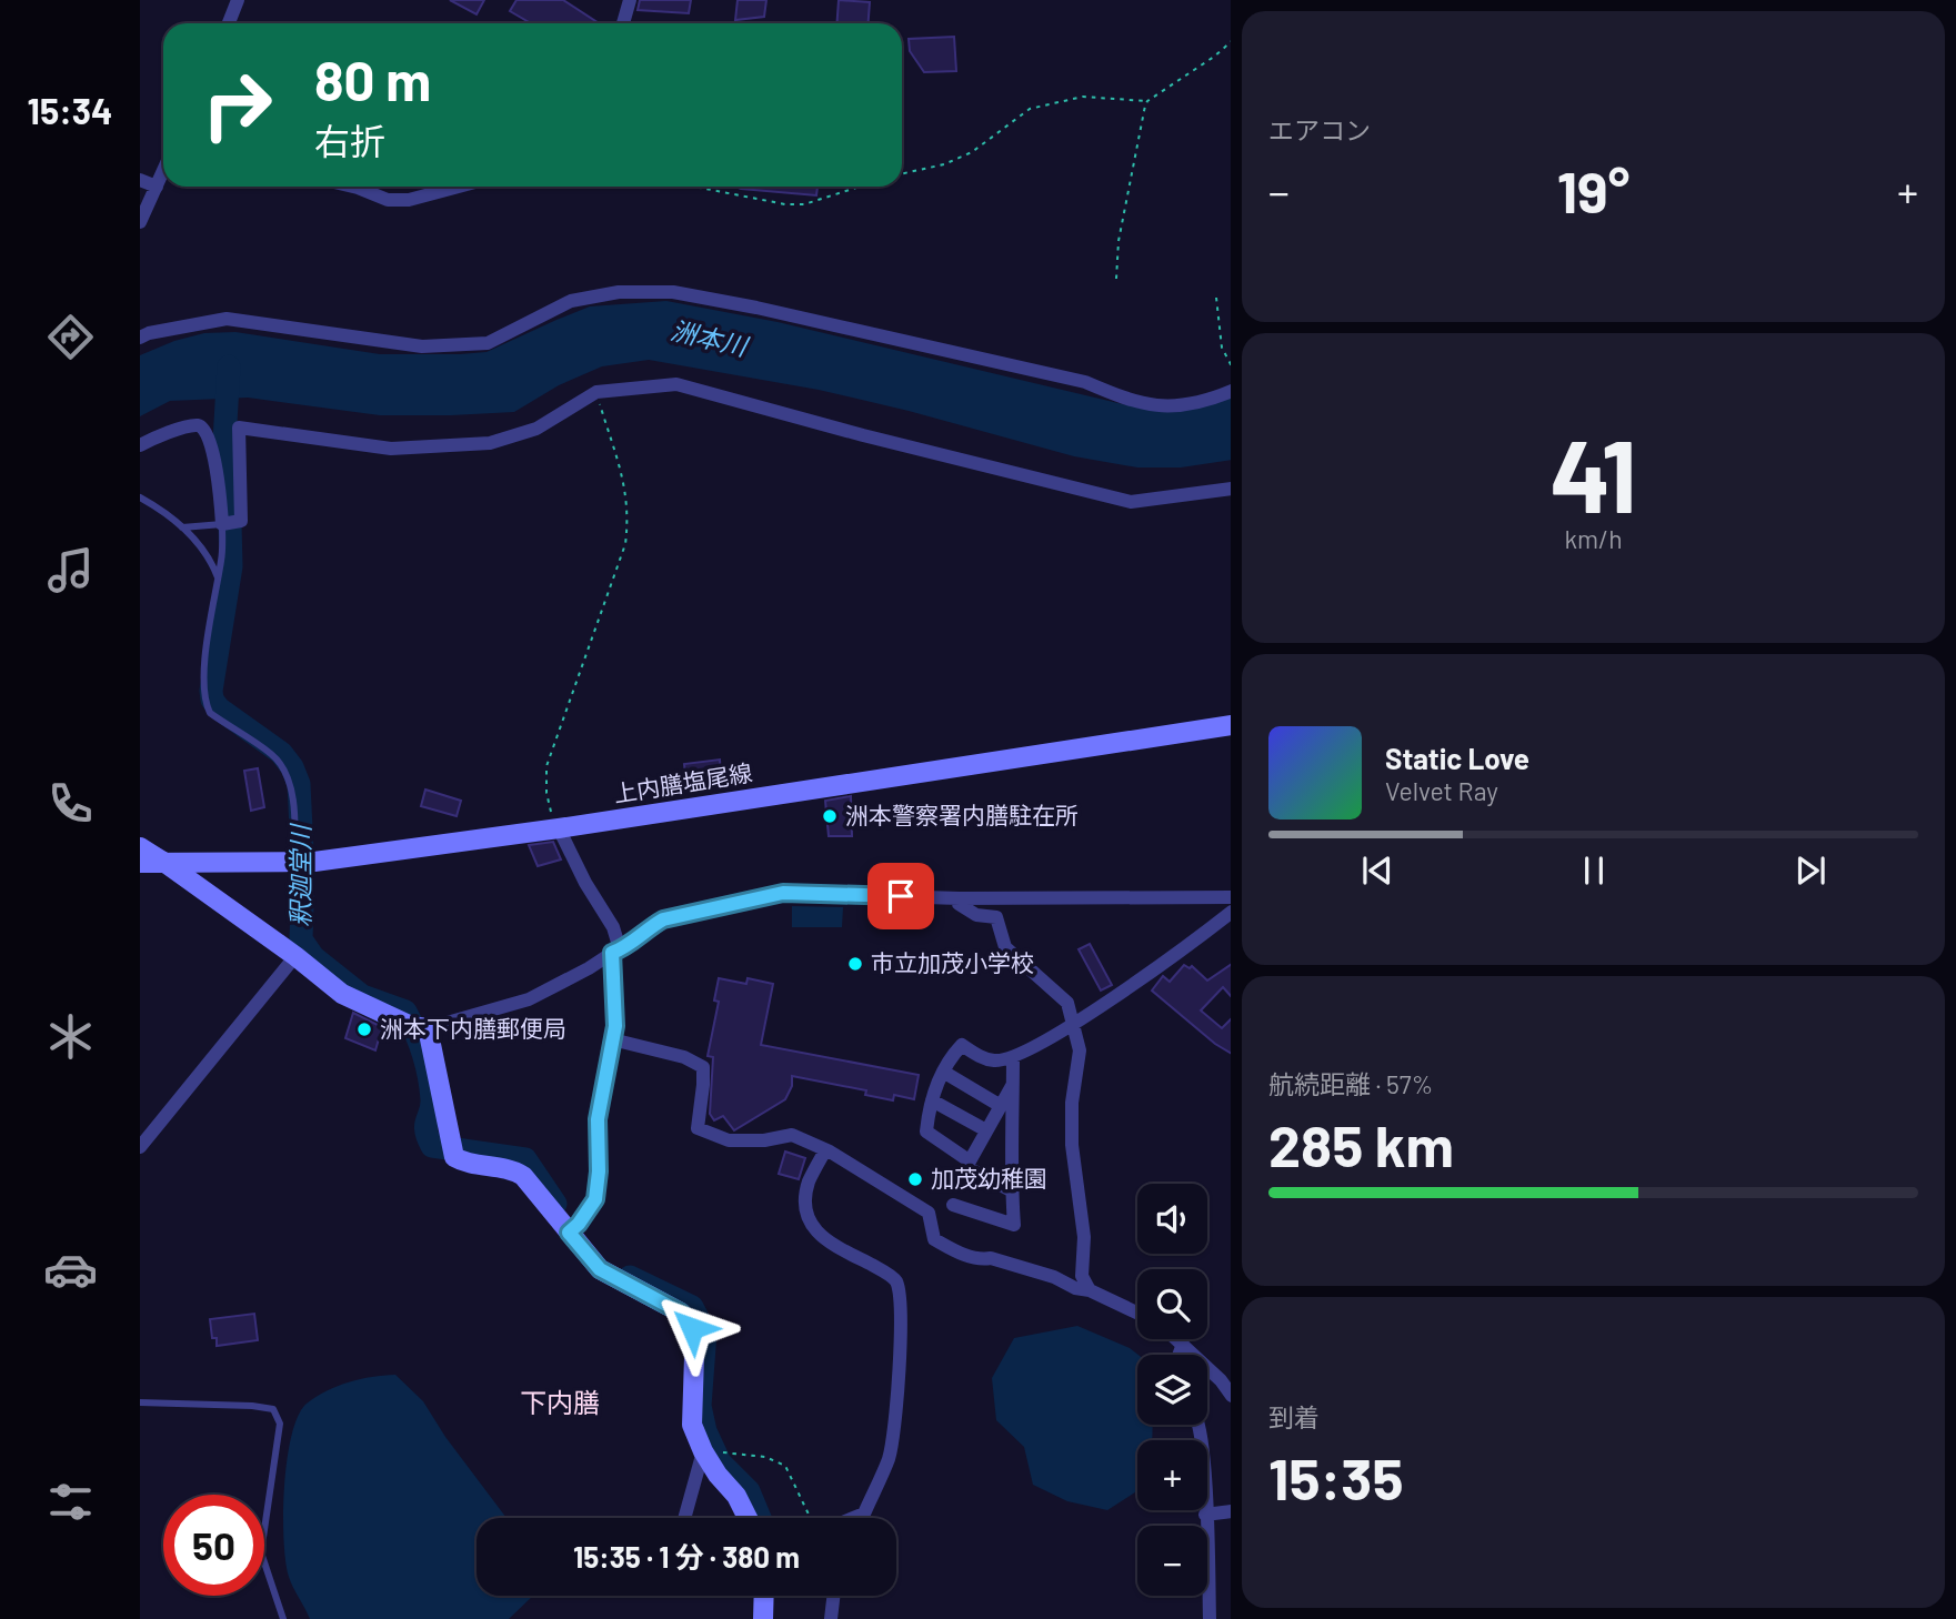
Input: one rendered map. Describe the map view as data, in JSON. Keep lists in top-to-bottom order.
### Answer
{
  "streets": {
    "main road": ["上内膳塩尾線"]
  },
  "districts": ["下内膳"],
  "water": ["洲本川", "釈迦堂川"],
  "places": [
    "洲本警察署内膳駐在所",
    "市立加茂小学校",
    "洲本下内膳郵便局",
    "加茂幼稚園"
  ],
  "page": {
    "tabs": "15:34",
    "tile": [
      "エアコン",
      ["41", "km/h"],
      ["航続距離 · 57%", "285 km"],
      ["到着", "15:35"]
    ],
    "turn": ["80 m", "右折"],
    "heat": ["−", "19°", "+"],
    "song": ["Static Love", "Velvet Ray"],
    "map_buttons": ["+", "−"],
    "limit": "50",
    "trip": "15:35 · 1 分 · 380 m"
  }
}
